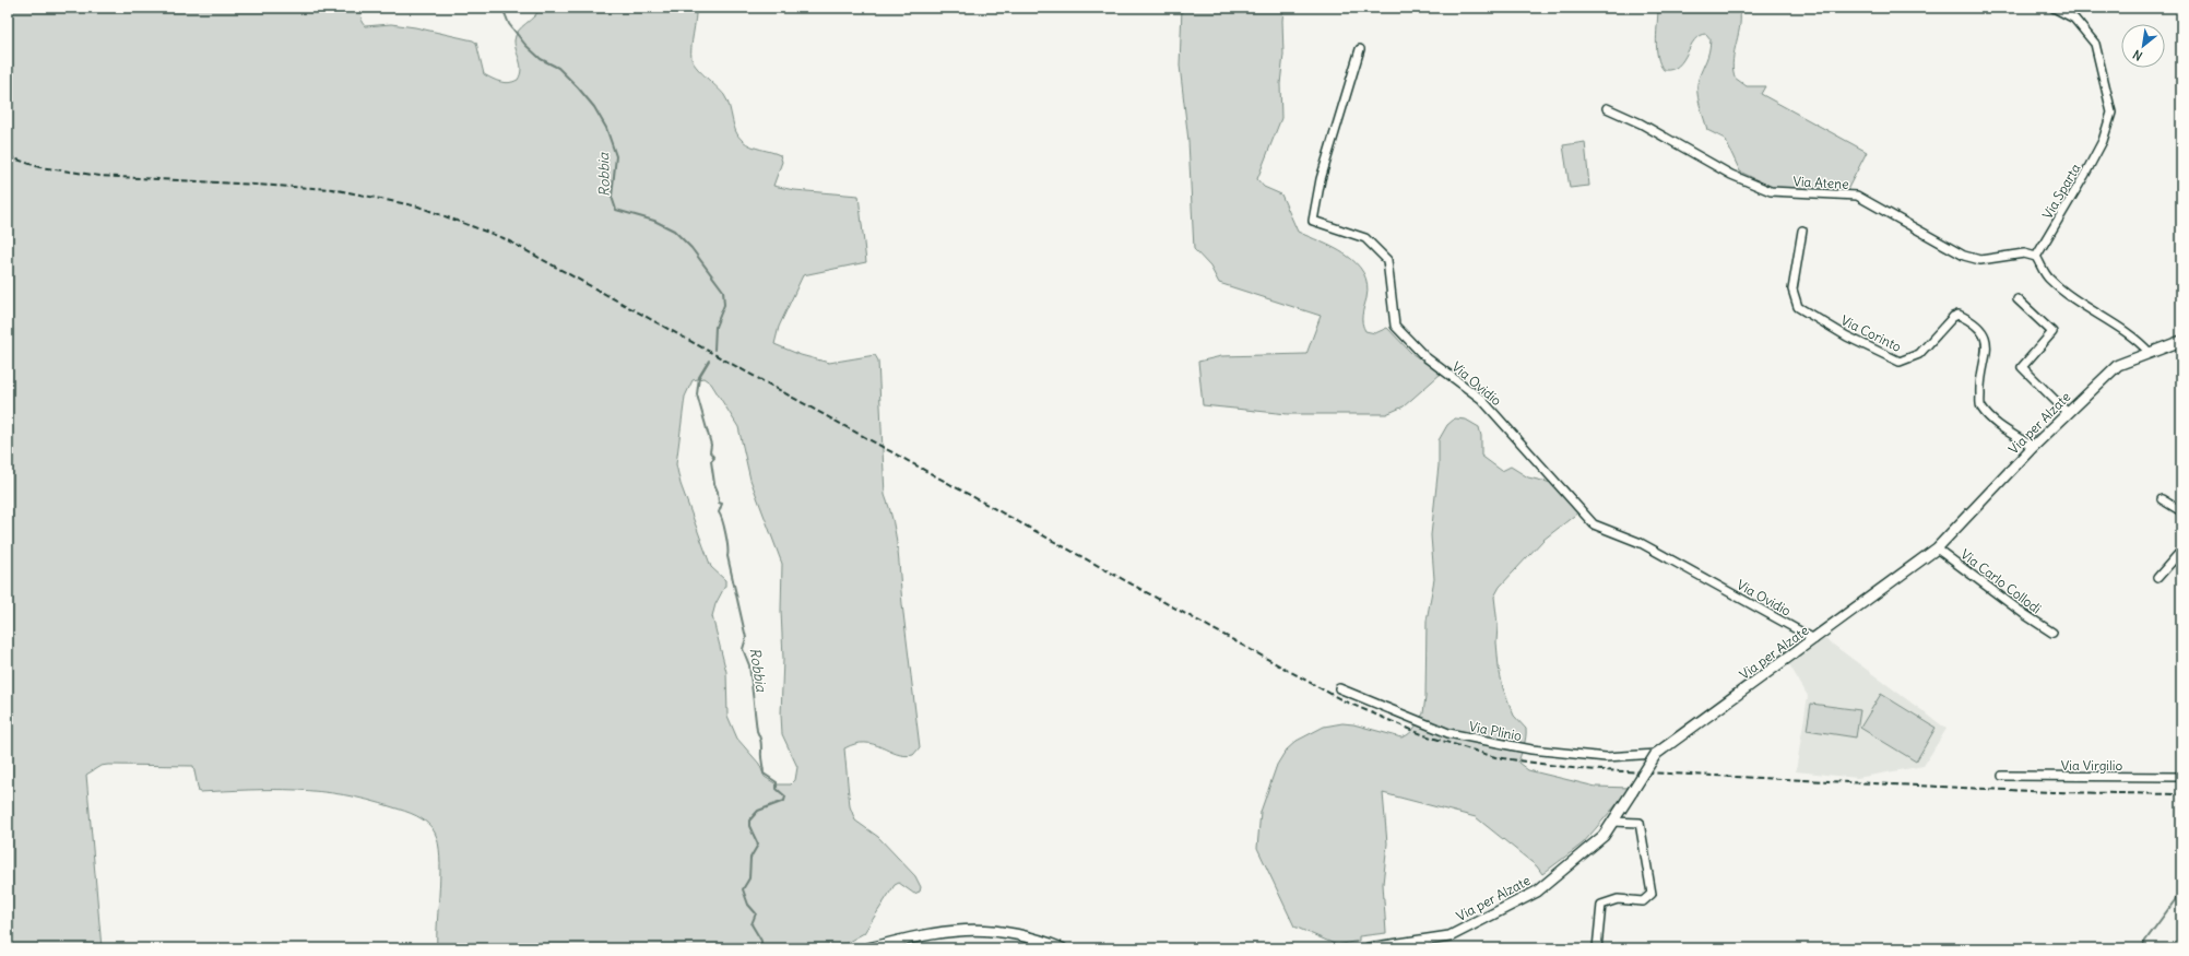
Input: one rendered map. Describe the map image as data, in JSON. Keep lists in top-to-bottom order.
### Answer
{
  "streets": {
    "street": [
      "Via Atene",
      "Via Sparta",
      "Via Corinto",
      "Via Ovidio",
      "Via per Alzate",
      "Via Carlo Collodi",
      "Via Plinio",
      "Via Virgilio"
    ]
  },
  "crossings": [
    ["Via Atene", "Via Sparta"],
    ["Via Corinto", "Via per Alzate"],
    ["Via Ovidio", "Via per Alzate"],
    ["Via per Alzate", "Via Carlo Collodi"],
    ["Via per Alzate", "Via Plinio"]
  ],
  "water": ["Robbia"],
  "north": "bottom left"
}
